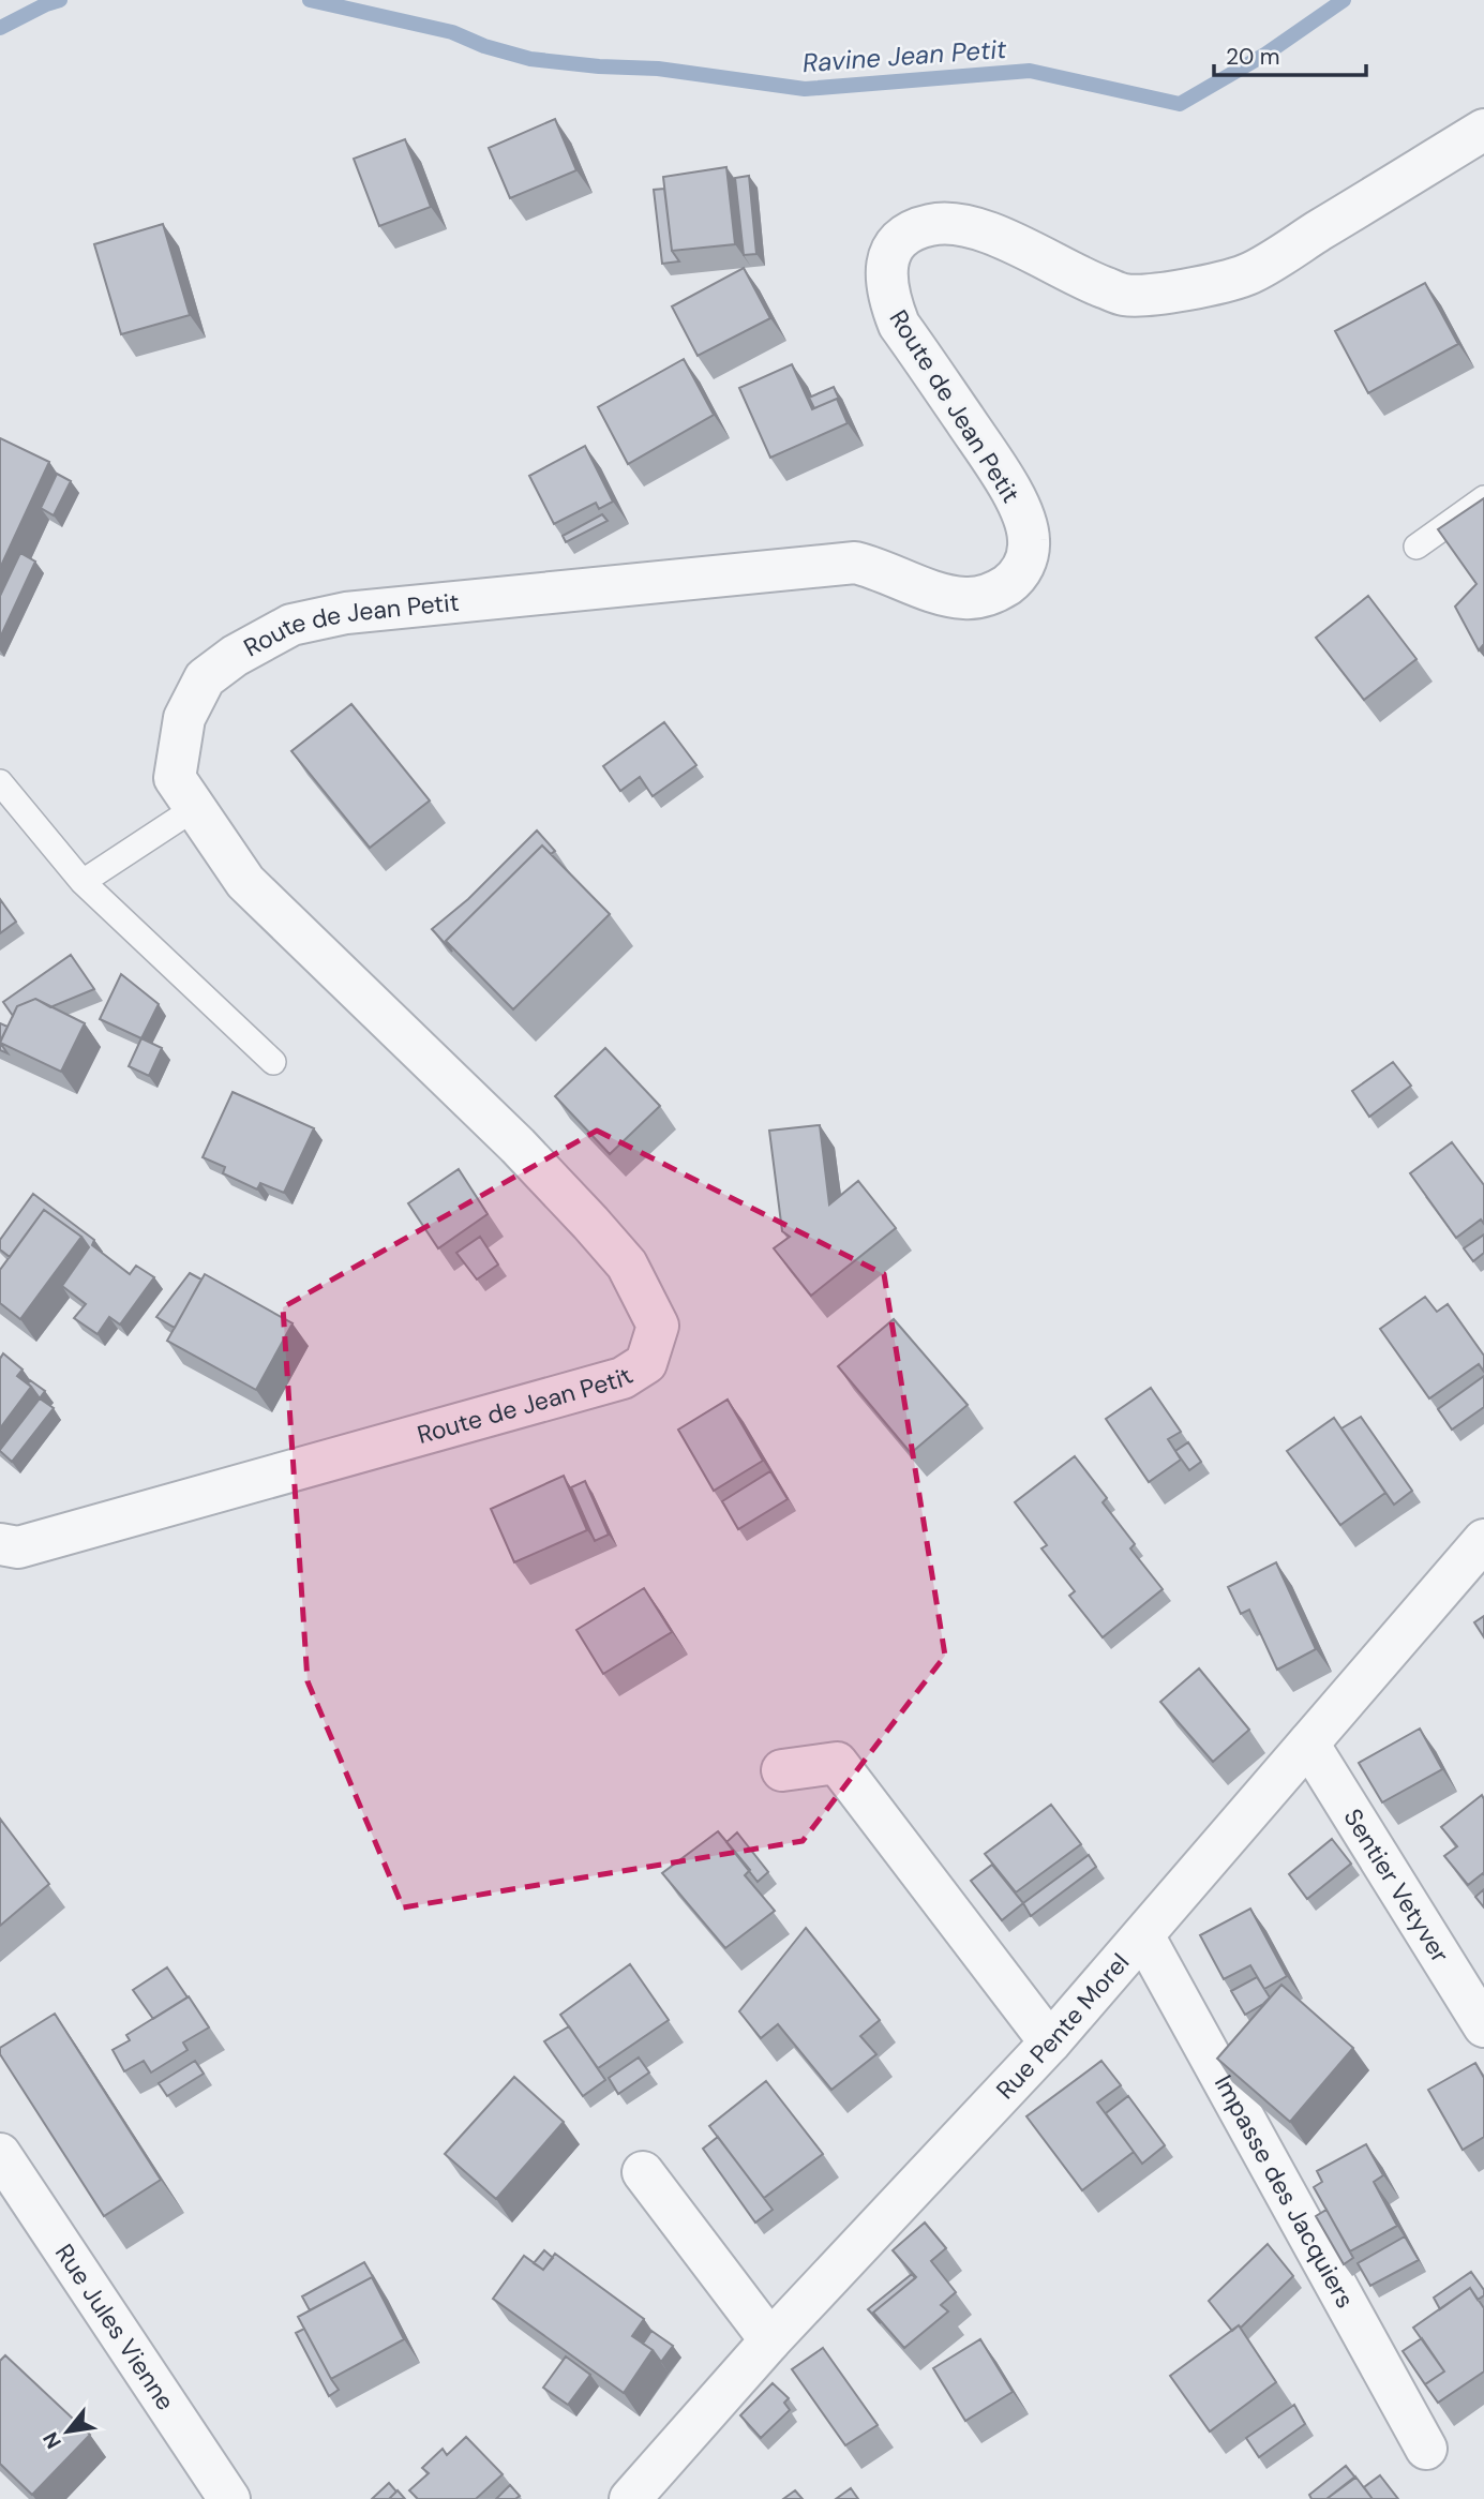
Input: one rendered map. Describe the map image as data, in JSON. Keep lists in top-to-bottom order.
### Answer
{
  "streets": {
    "street": [
      "Route de Jean Petit",
      "Sentier Vetyver",
      "Rue Pente Morel",
      "Impasse des Jacquiers",
      "Rue Jules Vienne"
    ]
  },
  "crossings": [
    ["Sentier Vetyver", "Rue Pente Morel"],
    ["Rue Pente Morel", "Impasse des Jacquiers"]
  ],
  "water": ["Ravine Jean Petit"],
  "scale_bar": "20 m",
  "north": "bottom left"
}
